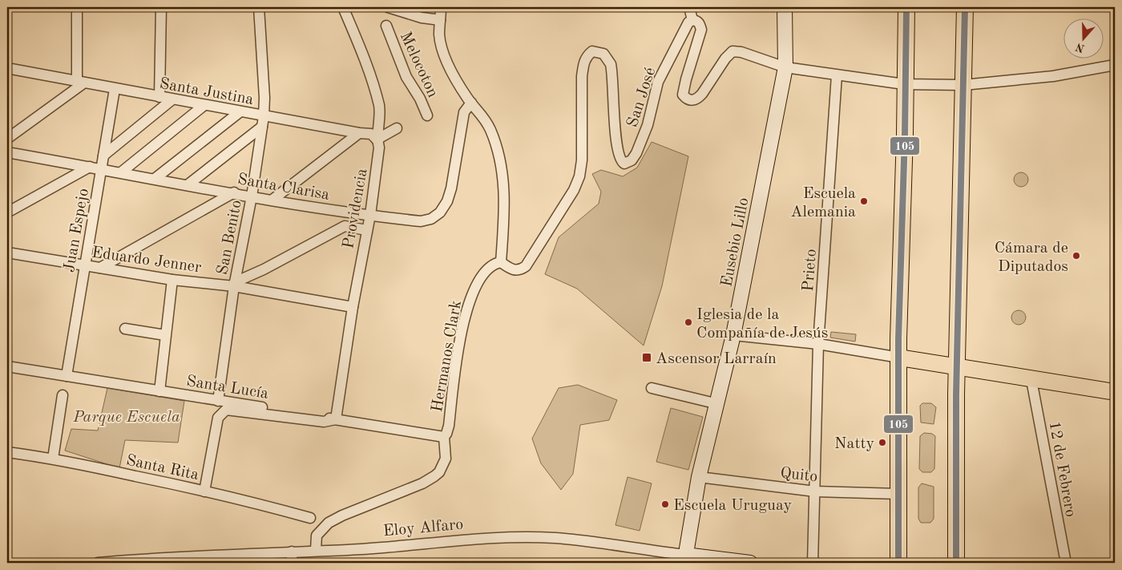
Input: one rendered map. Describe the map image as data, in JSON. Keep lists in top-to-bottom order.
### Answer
{
  "streets": {
    "street": [
      "Melocoton",
      "Santa Justina",
      "San José",
      "Santa Clarisa",
      "Providencia",
      "Juan Espejo",
      "San Benito",
      "Eusebio Lillo",
      "Eduardo Jenner",
      "Prieto",
      "Hermanos Clark",
      "Santa Lucía",
      "Santa Rita",
      "12 de Febrero",
      "Quito",
      "Eloy Alfaro"
    ]
  },
  "crossings": [
    ["Santa Justina", "Providencia"],
    ["Santa Justina", "Juan Espejo"],
    ["Santa Justina", "San Benito"],
    ["San José", "Hermanos Clark"],
    ["Santa Clarisa", "Providencia"],
    ["Santa Clarisa", "Juan Espejo"],
    ["Santa Clarisa", "San Benito"],
    ["Providencia", "Eduardo Jenner"],
    ["Providencia", "Santa Lucía"],
    ["Juan Espejo", "Eduardo Jenner"],
    ["Juan Espejo", "Santa Lucía"],
    ["San Benito", "Eduardo Jenner"],
    ["San Benito", "Santa Lucía"],
    ["Eusebio Lillo", "Quito"],
    ["Eusebio Lillo", "Eloy Alfaro"],
    ["Prieto", "Quito"],
    ["Hermanos Clark", "Santa Lucía"],
    ["Hermanos Clark", "Eloy Alfaro"]
  ],
  "parks": ["Parque Escuela"],
  "places": {
    "other": [
      "Escuela Alemania",
      "Cámara de Diputados",
      "Iglesia de la Compañía de Jesús",
      "Natty",
      "Escuela Uruguay"
    ],
    "transit": ["Ascensor Larraín"]
  },
  "lines": ["transit line 105"],
  "north": "bottom"
}
